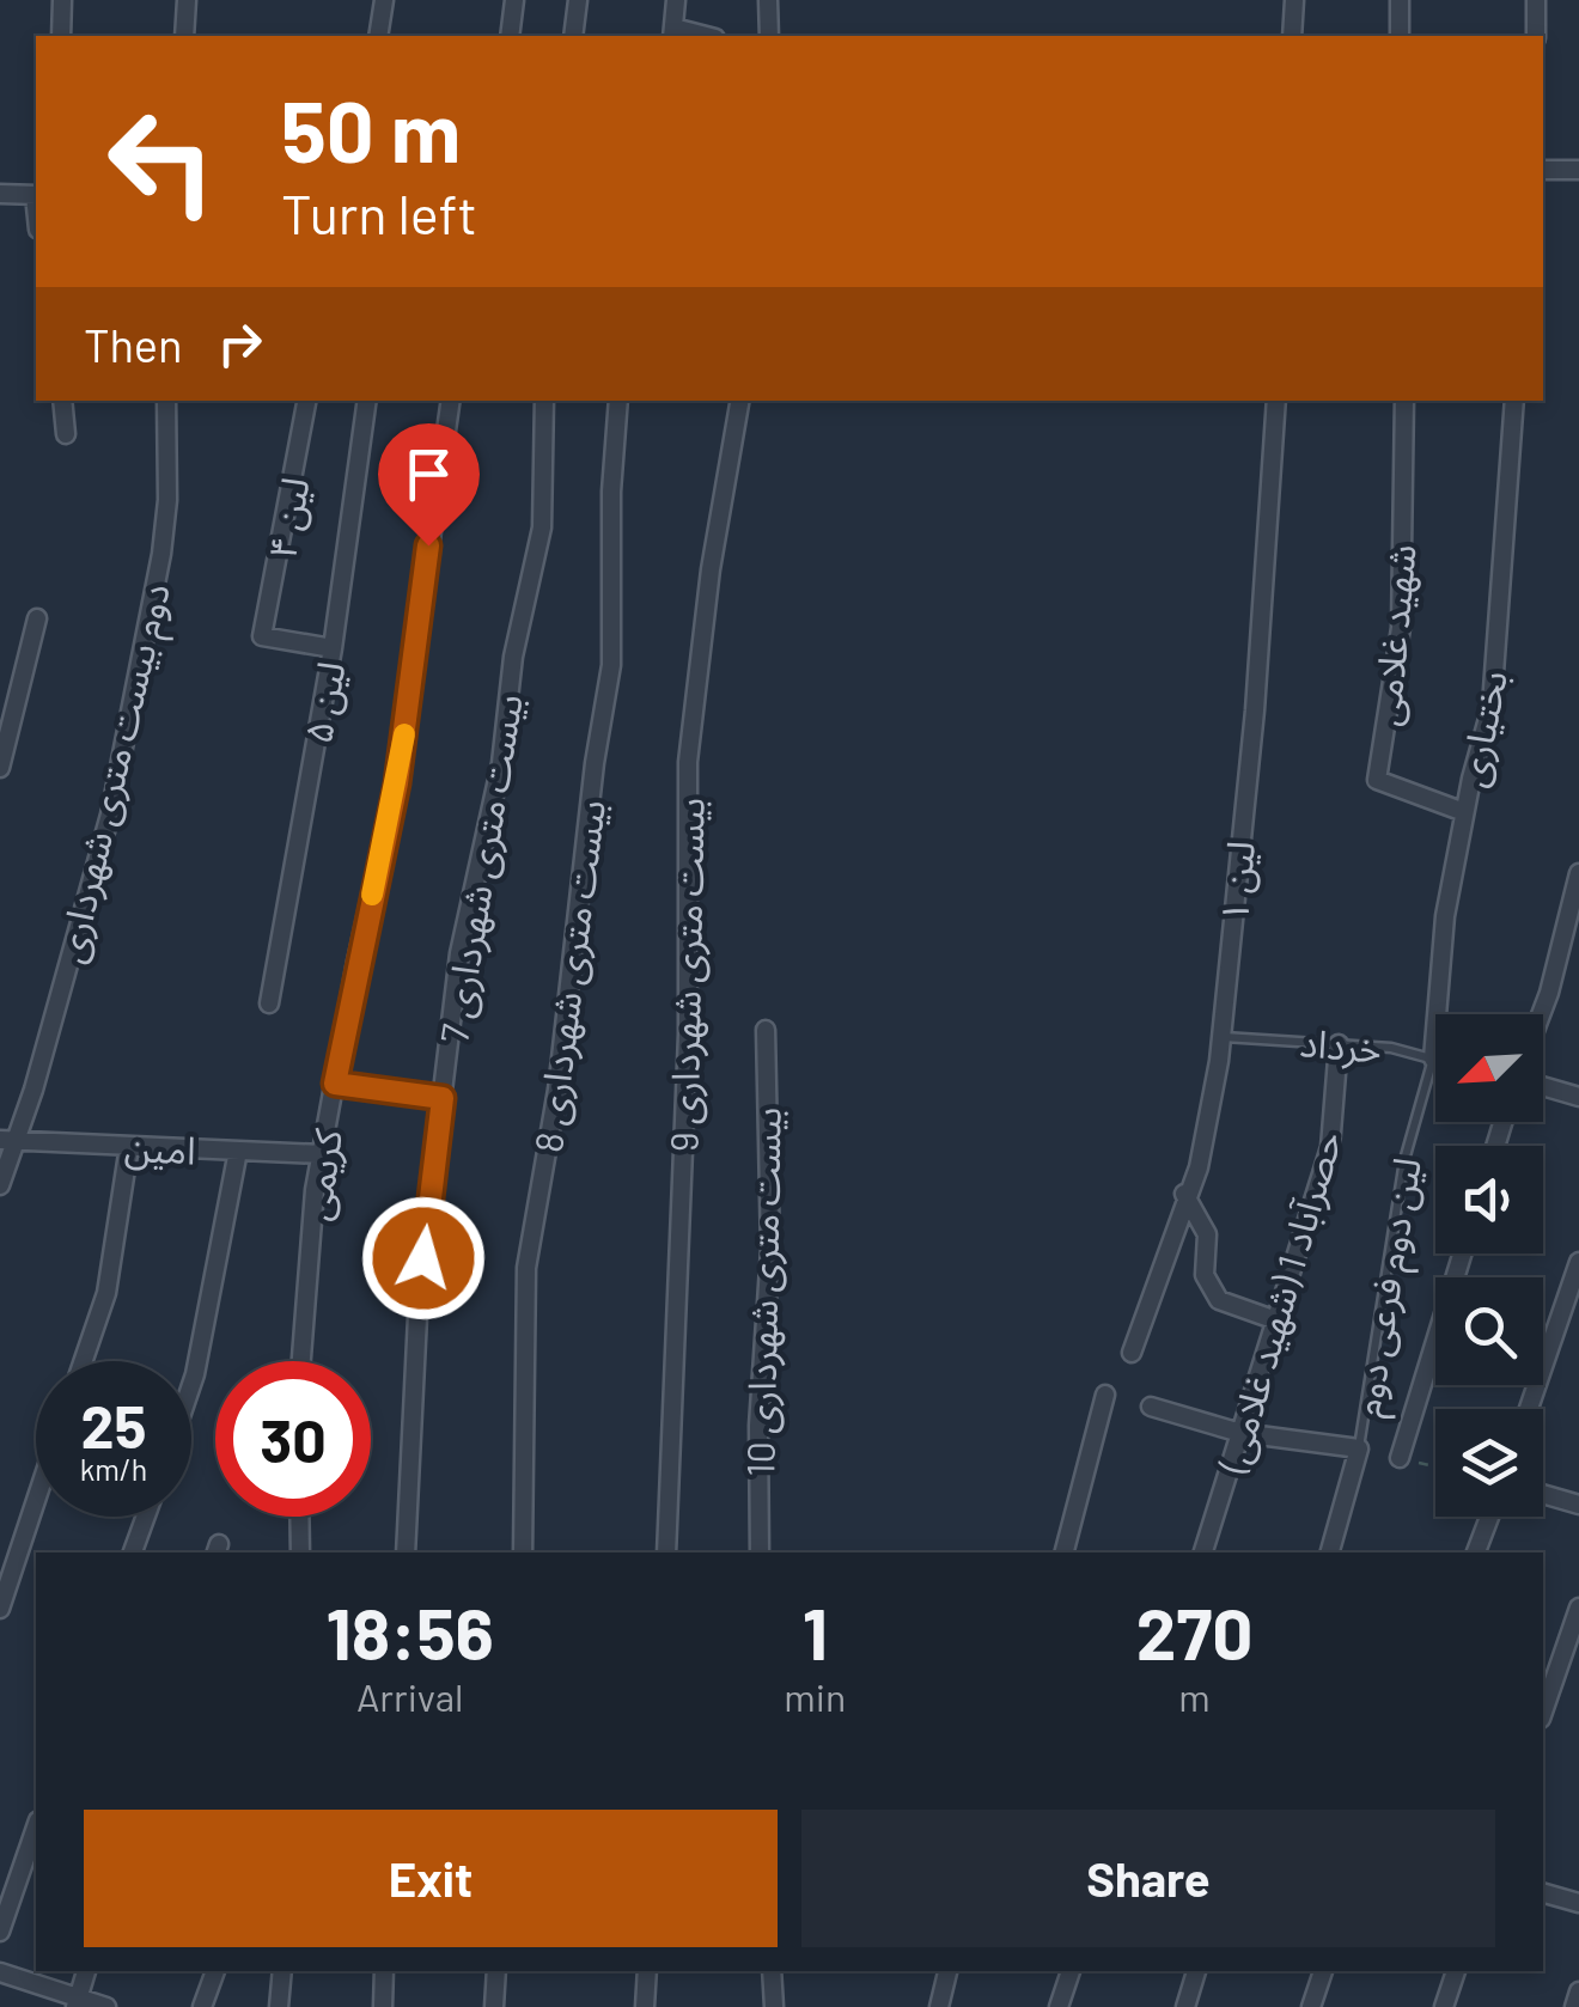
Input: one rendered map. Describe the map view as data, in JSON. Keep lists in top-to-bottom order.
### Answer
{
  "streets": {
    "street": [
      "لین ۴",
      "شهید غلامی",
      "لین ۵",
      "بختیاری",
      "دوم بیست متری شهرداری",
      "بیست متری شهرداری 7",
      "لین ۱",
      "بیست متری شهرداری 9",
      "بیست متری شهرداری 8",
      "امین",
      "کریمی",
      "بیست متری شهرداری 10",
      "حصرآباد 1 (شهید غلامی)"
    ],
    "lane": ["خرداد", "لین دوم فرعی دوم"]
  },
  "crossings": [
    ["لین ۴", "لین ۵"],
    ["شهید غلامی", "بختیاری"],
    ["بختیاری", "خرداد"],
    ["بختیاری", "لین دوم فرعی دوم"],
    ["دوم بیست متری شهرداری", "امین"],
    ["لین ۱", "خرداد"],
    ["خرداد", "لین دوم فرعی دوم"],
    ["خرداد", "حصرآباد 1 (شهید غلامی)"],
    ["امین", "کریمی"]
  ],
  "north": "bottom left",
  "page": {
    "turn": ["50 m", "Turn left"],
    "then": "Then",
    "speed": "25 km/h",
    "limit": "30",
    "eta": [
      "18:56",
      "Arrival",
      "1",
      "min",
      "270",
      "m"
    ],
    "buttons": ["Exit", "Share"]
  }
}
